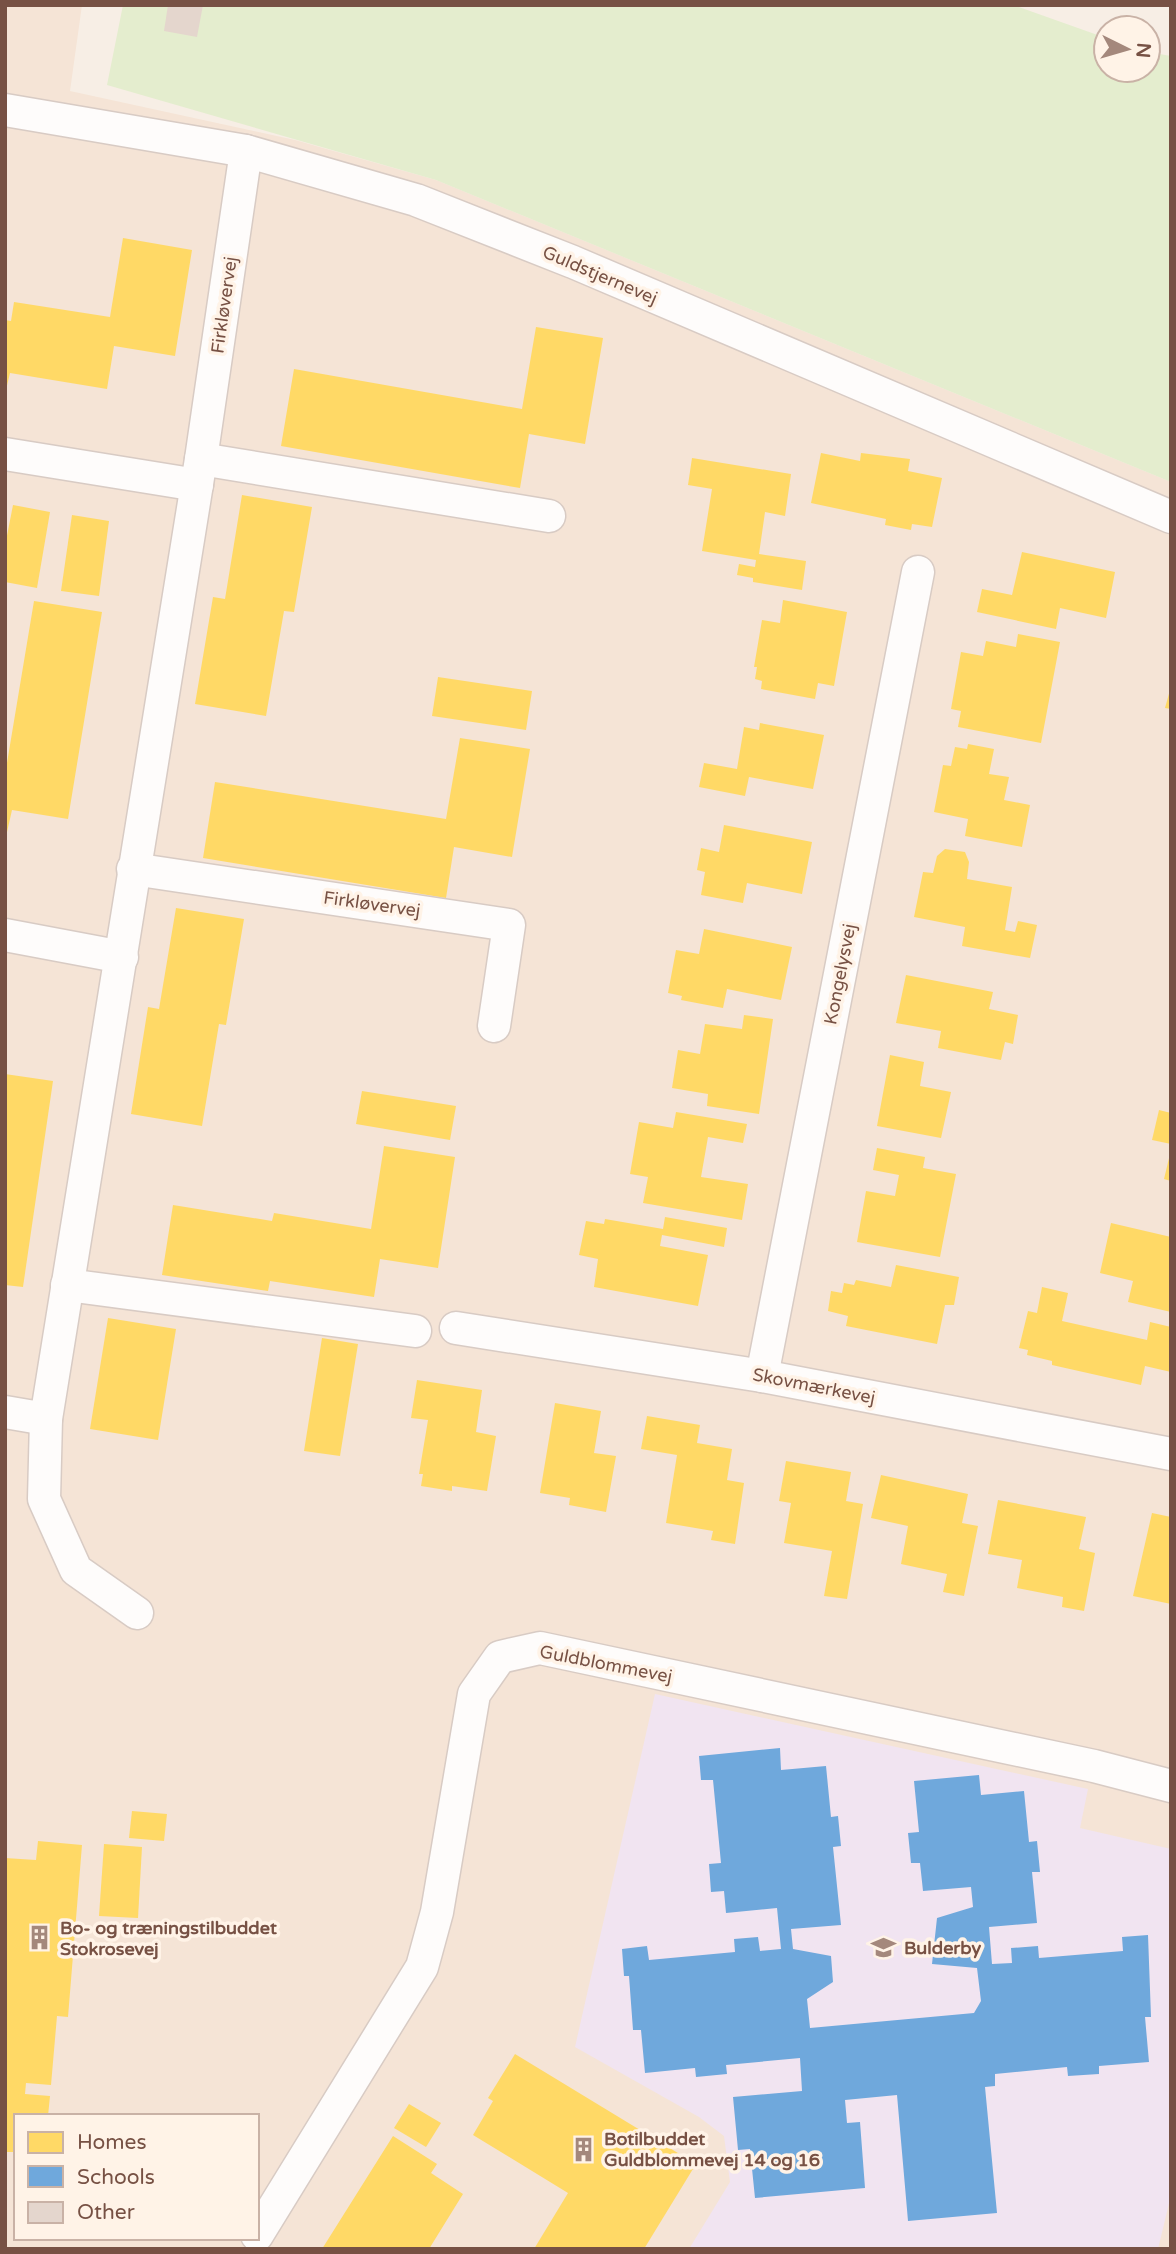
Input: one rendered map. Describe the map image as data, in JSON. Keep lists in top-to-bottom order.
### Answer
{
  "streets": {
    "street": [
      "Guldstjernevej",
      "Firkløvervej",
      "Kongelysvej",
      "Skovmærkevej",
      "Guldblommevej"
    ]
  },
  "crossings": [
    ["Guldstjernevej", "Firkløvervej"],
    ["Kongelysvej", "Skovmærkevej"]
  ],
  "places": {
    "building": ["Bo- og træningstilbuddet Stokrosevej", "Botilbuddet Guldblommevej 14 og 16"],
    "school or university": ["Bulderby"]
  },
  "legend": ["Homes", "Schools", "Other"],
  "north": "right"
}
